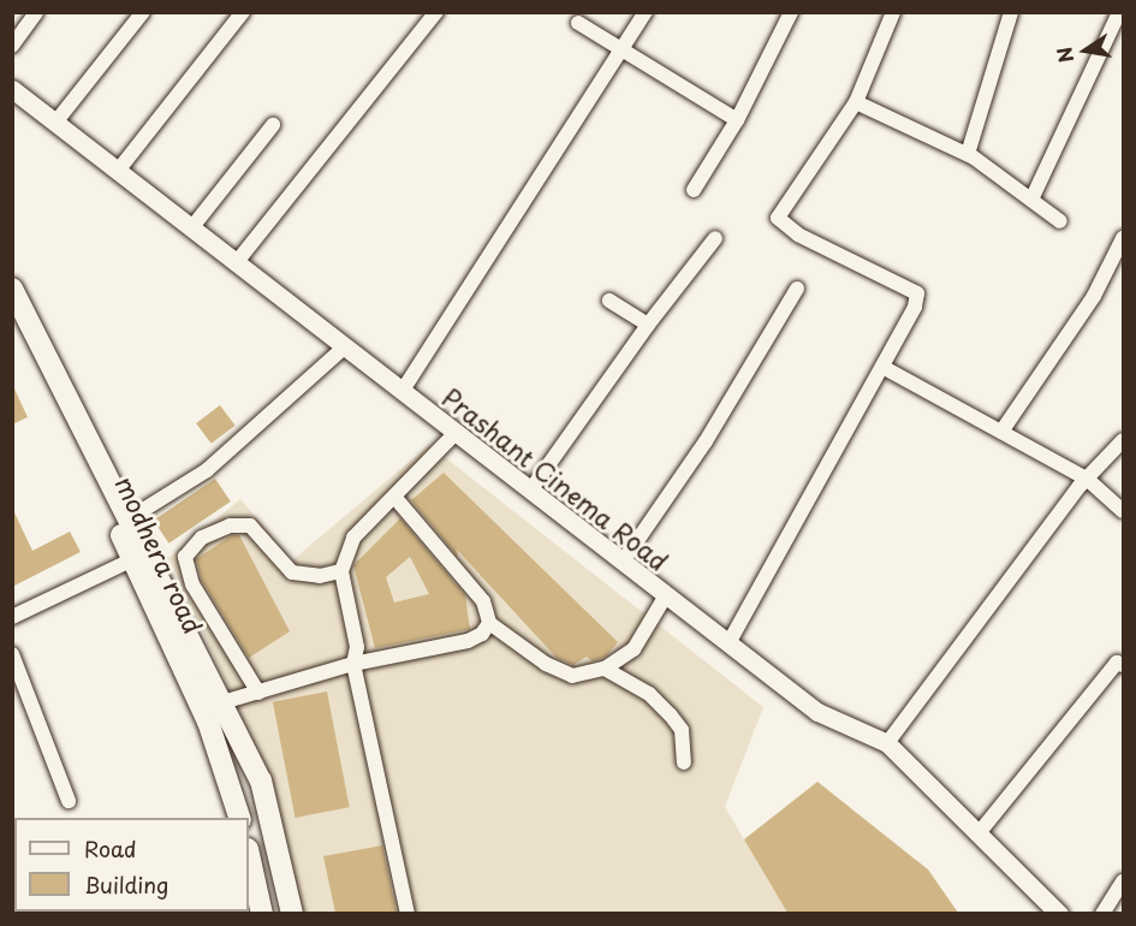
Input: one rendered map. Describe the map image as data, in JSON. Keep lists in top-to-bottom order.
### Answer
{
  "streets": {
    "main road": ["modhera road"],
    "street": ["Prashant Cinema Road"]
  },
  "legend": ["Road", "Building"],
  "north": "left"
}
